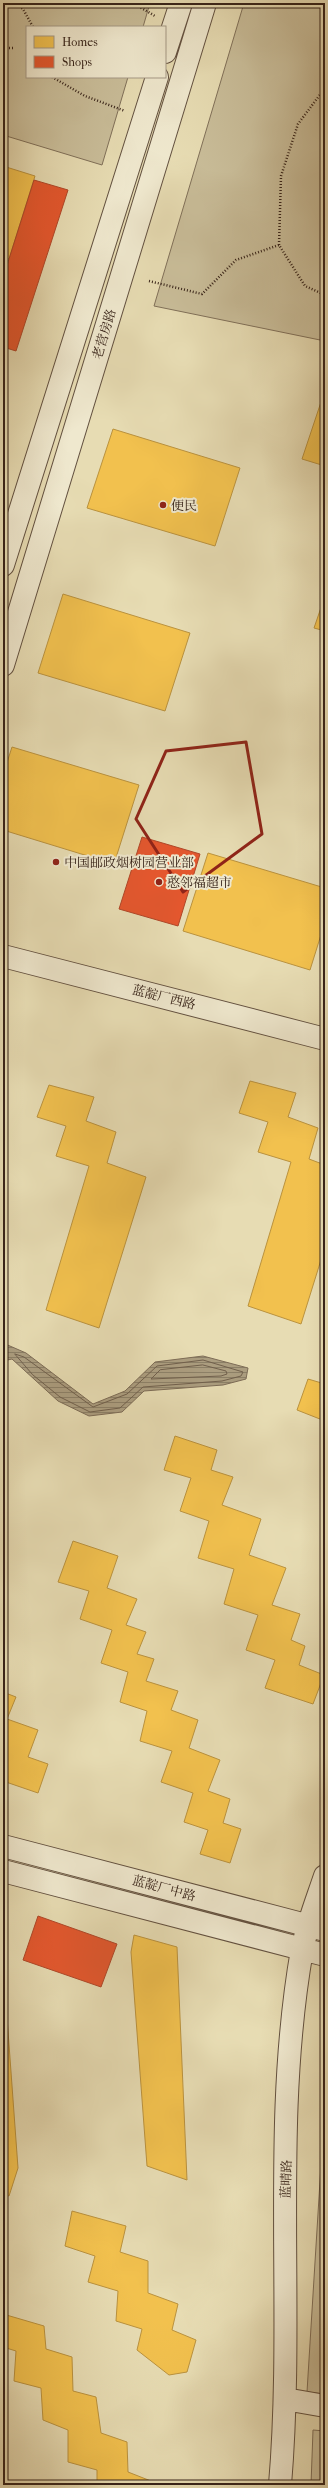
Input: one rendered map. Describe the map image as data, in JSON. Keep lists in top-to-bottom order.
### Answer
{
  "streets": {
    "street": [
      "老营房路",
      "蓝靛厂西路",
      "蓝靛厂中路",
      "蓝晴路"
    ]
  },
  "crossings": [
    ["蓝靛厂中路", "蓝晴路"]
  ],
  "places": ["便民", "中国邮政烟树园营业部", "憨邻福超市"],
  "legend": ["Homes", "Shops"]
}
